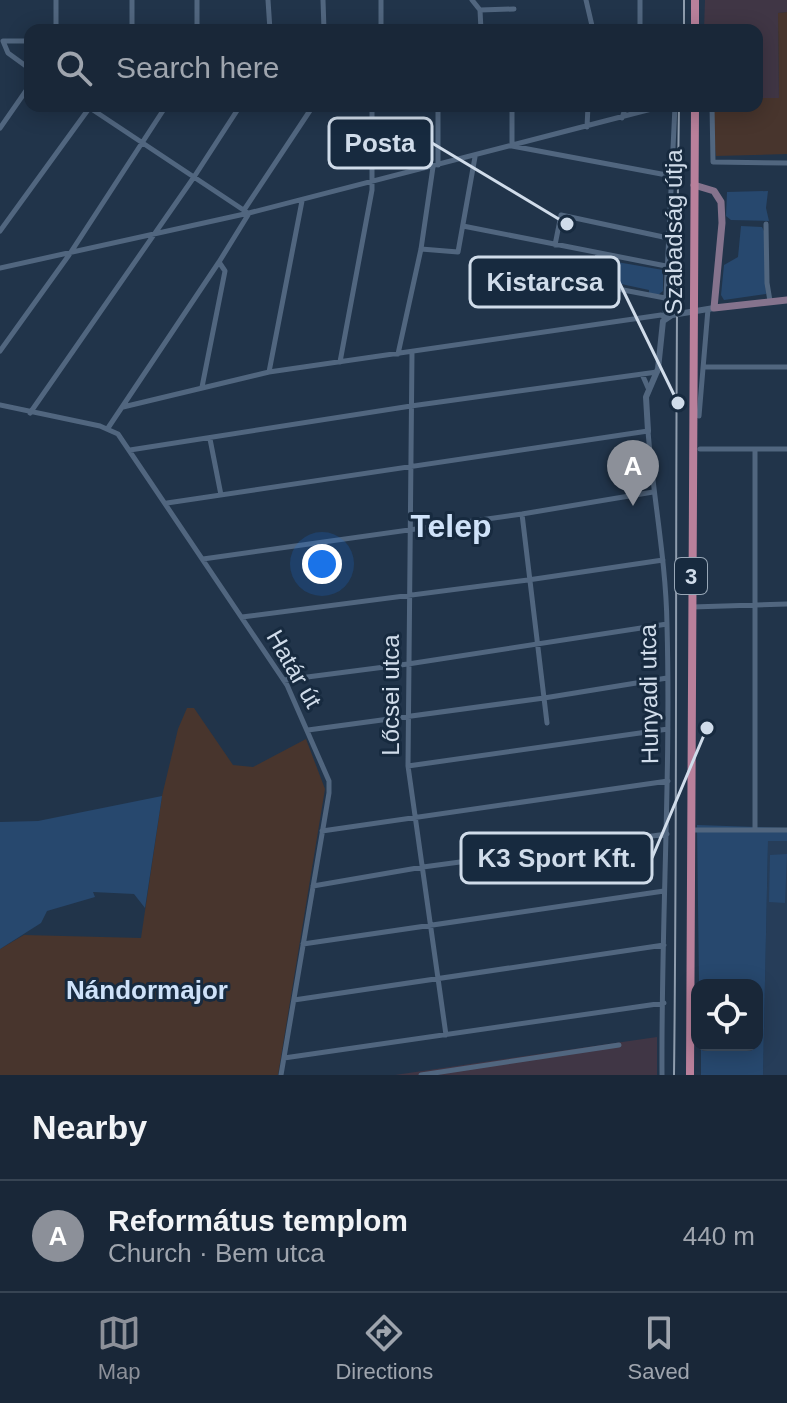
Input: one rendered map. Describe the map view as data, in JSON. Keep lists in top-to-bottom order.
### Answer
{
  "streets": {
    "main road": ["Szabadság útja", "3"],
    "street": ["Határ út", "Hunyadi utca", "Lőcsei utca"]
  },
  "crossings": [
    ["Szabadság útja", "3"]
  ],
  "districts": ["Telep", "Nándormajor"],
  "places": ["Posta", "Kistarcsa", "K3 Sport Kft."],
  "page": {
    "search": "Search here",
    "pins": "A",
    "heading": "Nearby",
    "list": [
      {
        "mark": "A",
        "name": "Református templom",
        "note": "Church · Bem utca",
        "value": "440 m"
      }
    ],
    "nav": ["Map", "Directions", "Saved"]
  }
}
